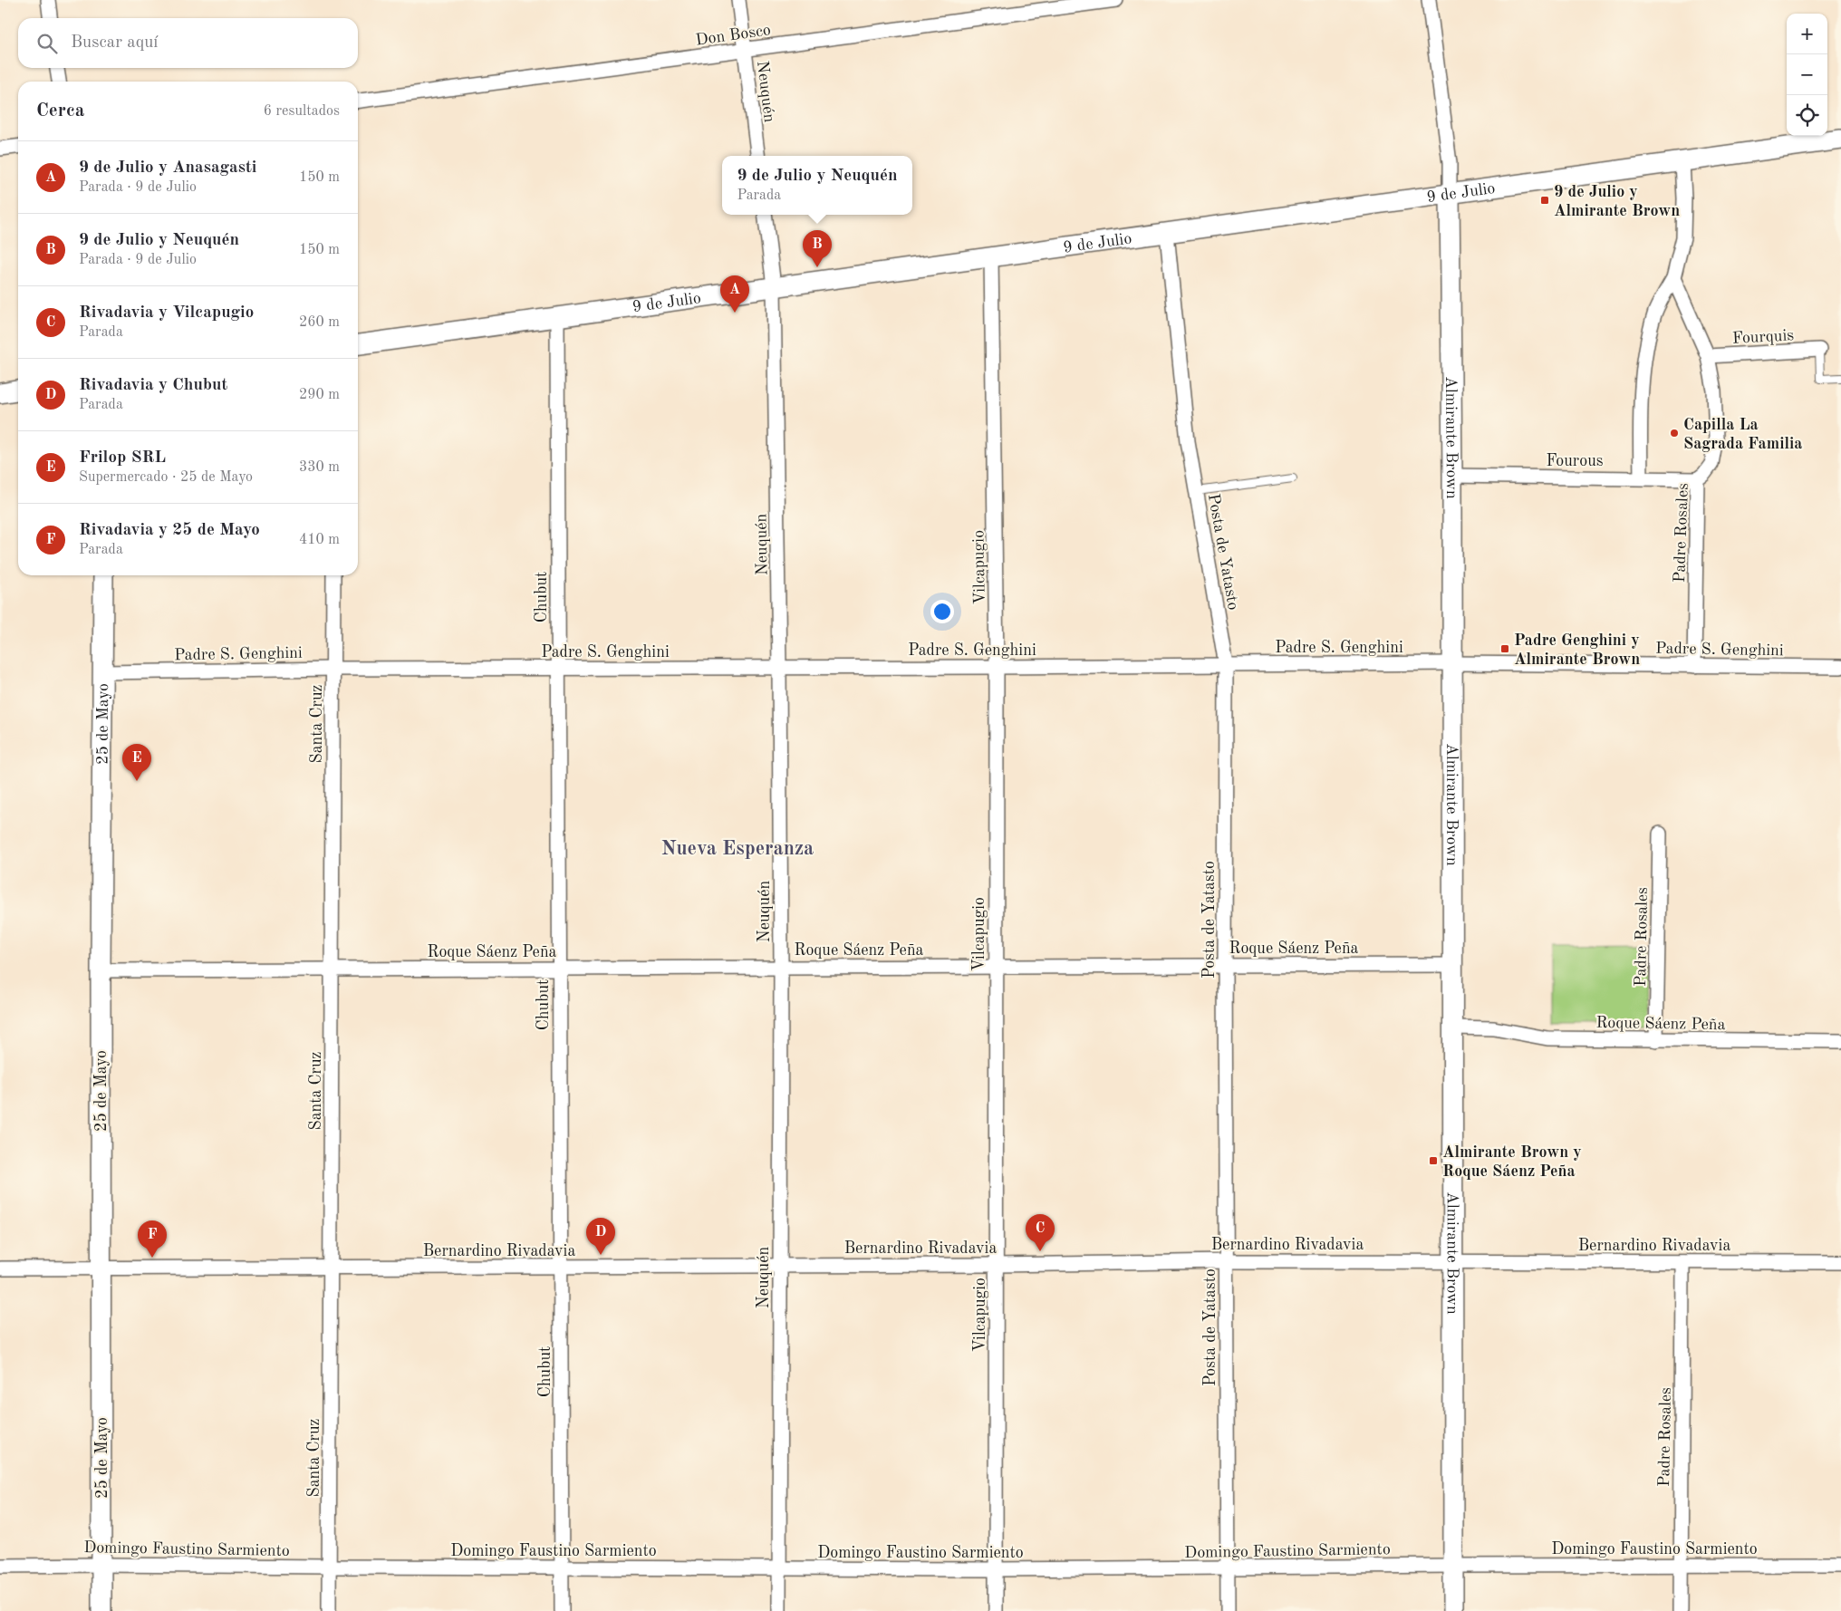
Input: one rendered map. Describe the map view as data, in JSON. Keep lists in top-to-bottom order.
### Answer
{
  "streets": {
    "street": [
      "Don Bosco",
      "Neuquén",
      "9 de Julio",
      "Fourquis",
      "Almirante Brown",
      "Fourous",
      "Padre Rosales",
      "Posta de Yatasto",
      "Vilcapugio",
      "Chubut",
      "Padre S. Genghini",
      "25 de Mayo",
      "Santa Cruz",
      "Roque Sáenz Peña",
      "Bernardino Rivadavia",
      "Domingo Faustino Sarmiento"
    ]
  },
  "crossings": [
    ["Don Bosco", "Neuquén"],
    ["Neuquén", "9 de Julio"],
    ["Neuquén", "Padre S. Genghini"],
    ["Neuquén", "Roque Sáenz Peña"],
    ["Neuquén", "Bernardino Rivadavia"],
    ["Neuquén", "Domingo Faustino Sarmiento"],
    ["9 de Julio", "Almirante Brown"],
    ["9 de Julio", "Posta de Yatasto"],
    ["9 de Julio", "Vilcapugio"],
    ["9 de Julio", "Chubut"],
    ["Fourquis", "Padre Rosales"],
    ["Almirante Brown", "Fourous"],
    ["Almirante Brown", "Padre S. Genghini"],
    ["Almirante Brown", "Roque Sáenz Peña"],
    ["Almirante Brown", "Bernardino Rivadavia"],
    ["Almirante Brown", "Domingo Faustino Sarmiento"],
    ["Fourous", "Padre Rosales"],
    ["Padre Rosales", "Padre S. Genghini"],
    ["Padre Rosales", "Roque Sáenz Peña"],
    ["Padre Rosales", "Bernardino Rivadavia"],
    ["Padre Rosales", "Domingo Faustino Sarmiento"],
    ["Posta de Yatasto", "Padre S. Genghini"],
    ["Posta de Yatasto", "Roque Sáenz Peña"],
    ["Posta de Yatasto", "Bernardino Rivadavia"],
    ["Posta de Yatasto", "Domingo Faustino Sarmiento"],
    ["Vilcapugio", "Padre S. Genghini"],
    ["Vilcapugio", "Roque Sáenz Peña"],
    ["Vilcapugio", "Bernardino Rivadavia"],
    ["Vilcapugio", "Domingo Faustino Sarmiento"],
    ["Chubut", "Padre S. Genghini"],
    ["Chubut", "Roque Sáenz Peña"],
    ["Chubut", "Bernardino Rivadavia"],
    ["Chubut", "Domingo Faustino Sarmiento"],
    ["Padre S. Genghini", "25 de Mayo"],
    ["Padre S. Genghini", "Santa Cruz"],
    ["25 de Mayo", "Roque Sáenz Peña"],
    ["25 de Mayo", "Bernardino Rivadavia"],
    ["25 de Mayo", "Domingo Faustino Sarmiento"],
    ["Santa Cruz", "Roque Sáenz Peña"],
    ["Santa Cruz", "Bernardino Rivadavia"],
    ["Santa Cruz", "Domingo Faustino Sarmiento"]
  ],
  "districts": ["Nueva Esperanza"],
  "places": {
    "transit": ["9 de Julio y Almirante Brown", "Padre Genghini y Almirante Brown", "Almirante Brown y Roque Sáenz Peña"],
    "other": ["Capilla La Sagrada Familia"]
  },
  "page": {
    "map_buttons": ["+", "−"],
    "search": "Buscar aquí",
    "heading": ["Cerca", "6 resultados"],
    "list": [
      {
        "mark": "A",
        "name": "9 de Julio y Anasagasti",
        "note": "Parada · 9 de Julio",
        "value": "150 m"
      },
      {
        "mark": "B",
        "name": "9 de Julio y Neuquén",
        "note": "Parada · 9 de Julio",
        "value": "150 m"
      },
      {
        "mark": "C",
        "name": "Rivadavia y Vilcapugio",
        "note": "Parada",
        "value": "260 m"
      },
      {
        "mark": "D",
        "name": "Rivadavia y Chubut",
        "note": "Parada",
        "value": "290 m"
      },
      {
        "mark": "E",
        "name": "Frilop SRL",
        "note": "Supermercado · 25 de Mayo",
        "value": "330 m"
      },
      {
        "mark": "F",
        "name": "Rivadavia y 25 de Mayo",
        "note": "Parada",
        "value": "410 m"
      }
    ],
    "popup": ["9 de Julio y Neuquén", "Parada"],
    "pins": [
      "B",
      "A",
      "E",
      "C",
      "D",
      "F"
    ]
  }
}
